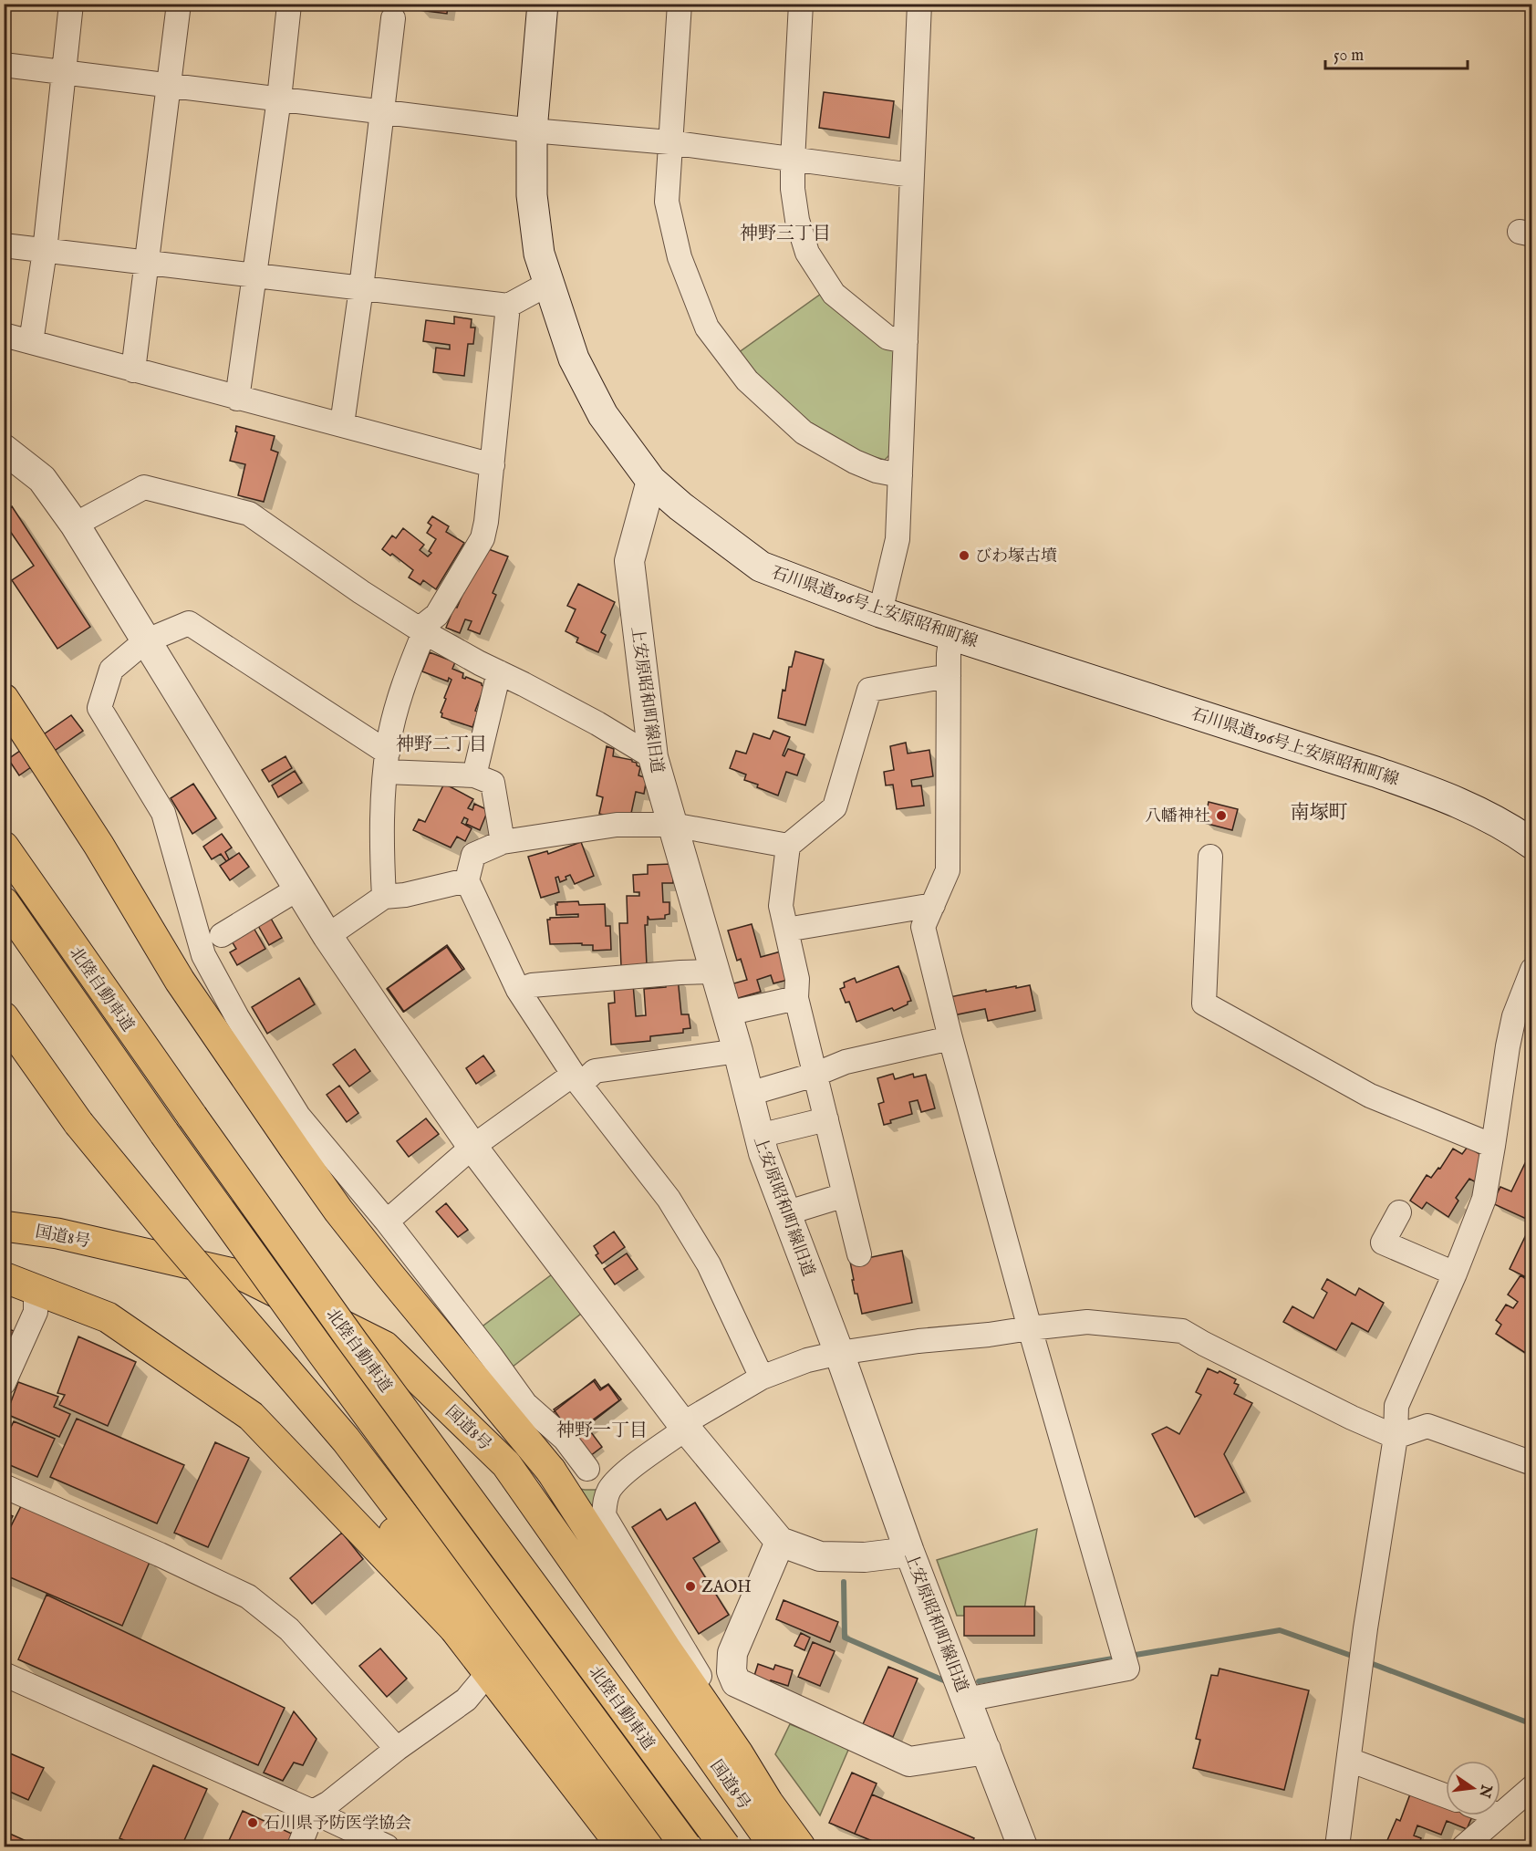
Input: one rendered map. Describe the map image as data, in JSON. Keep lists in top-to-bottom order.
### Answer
{
  "streets": {
    "highway": ["北陸自動車道", "国道8号"],
    "main road": ["石川県道196号上安原昭和町線"],
    "street": ["上安原昭和町線旧道"]
  },
  "crossings": [
    ["石川県道196号上安原昭和町線", "上安原昭和町線旧道"]
  ],
  "districts": [
    "神野三丁目",
    "神野二丁目",
    "南塚町",
    "神野一丁目"
  ],
  "places": [
    "びわ塚古墳",
    "八幡神社",
    "ZAOH",
    "石川県予防医学協会"
  ],
  "scale_bar": "50 m",
  "north": "right"
}
